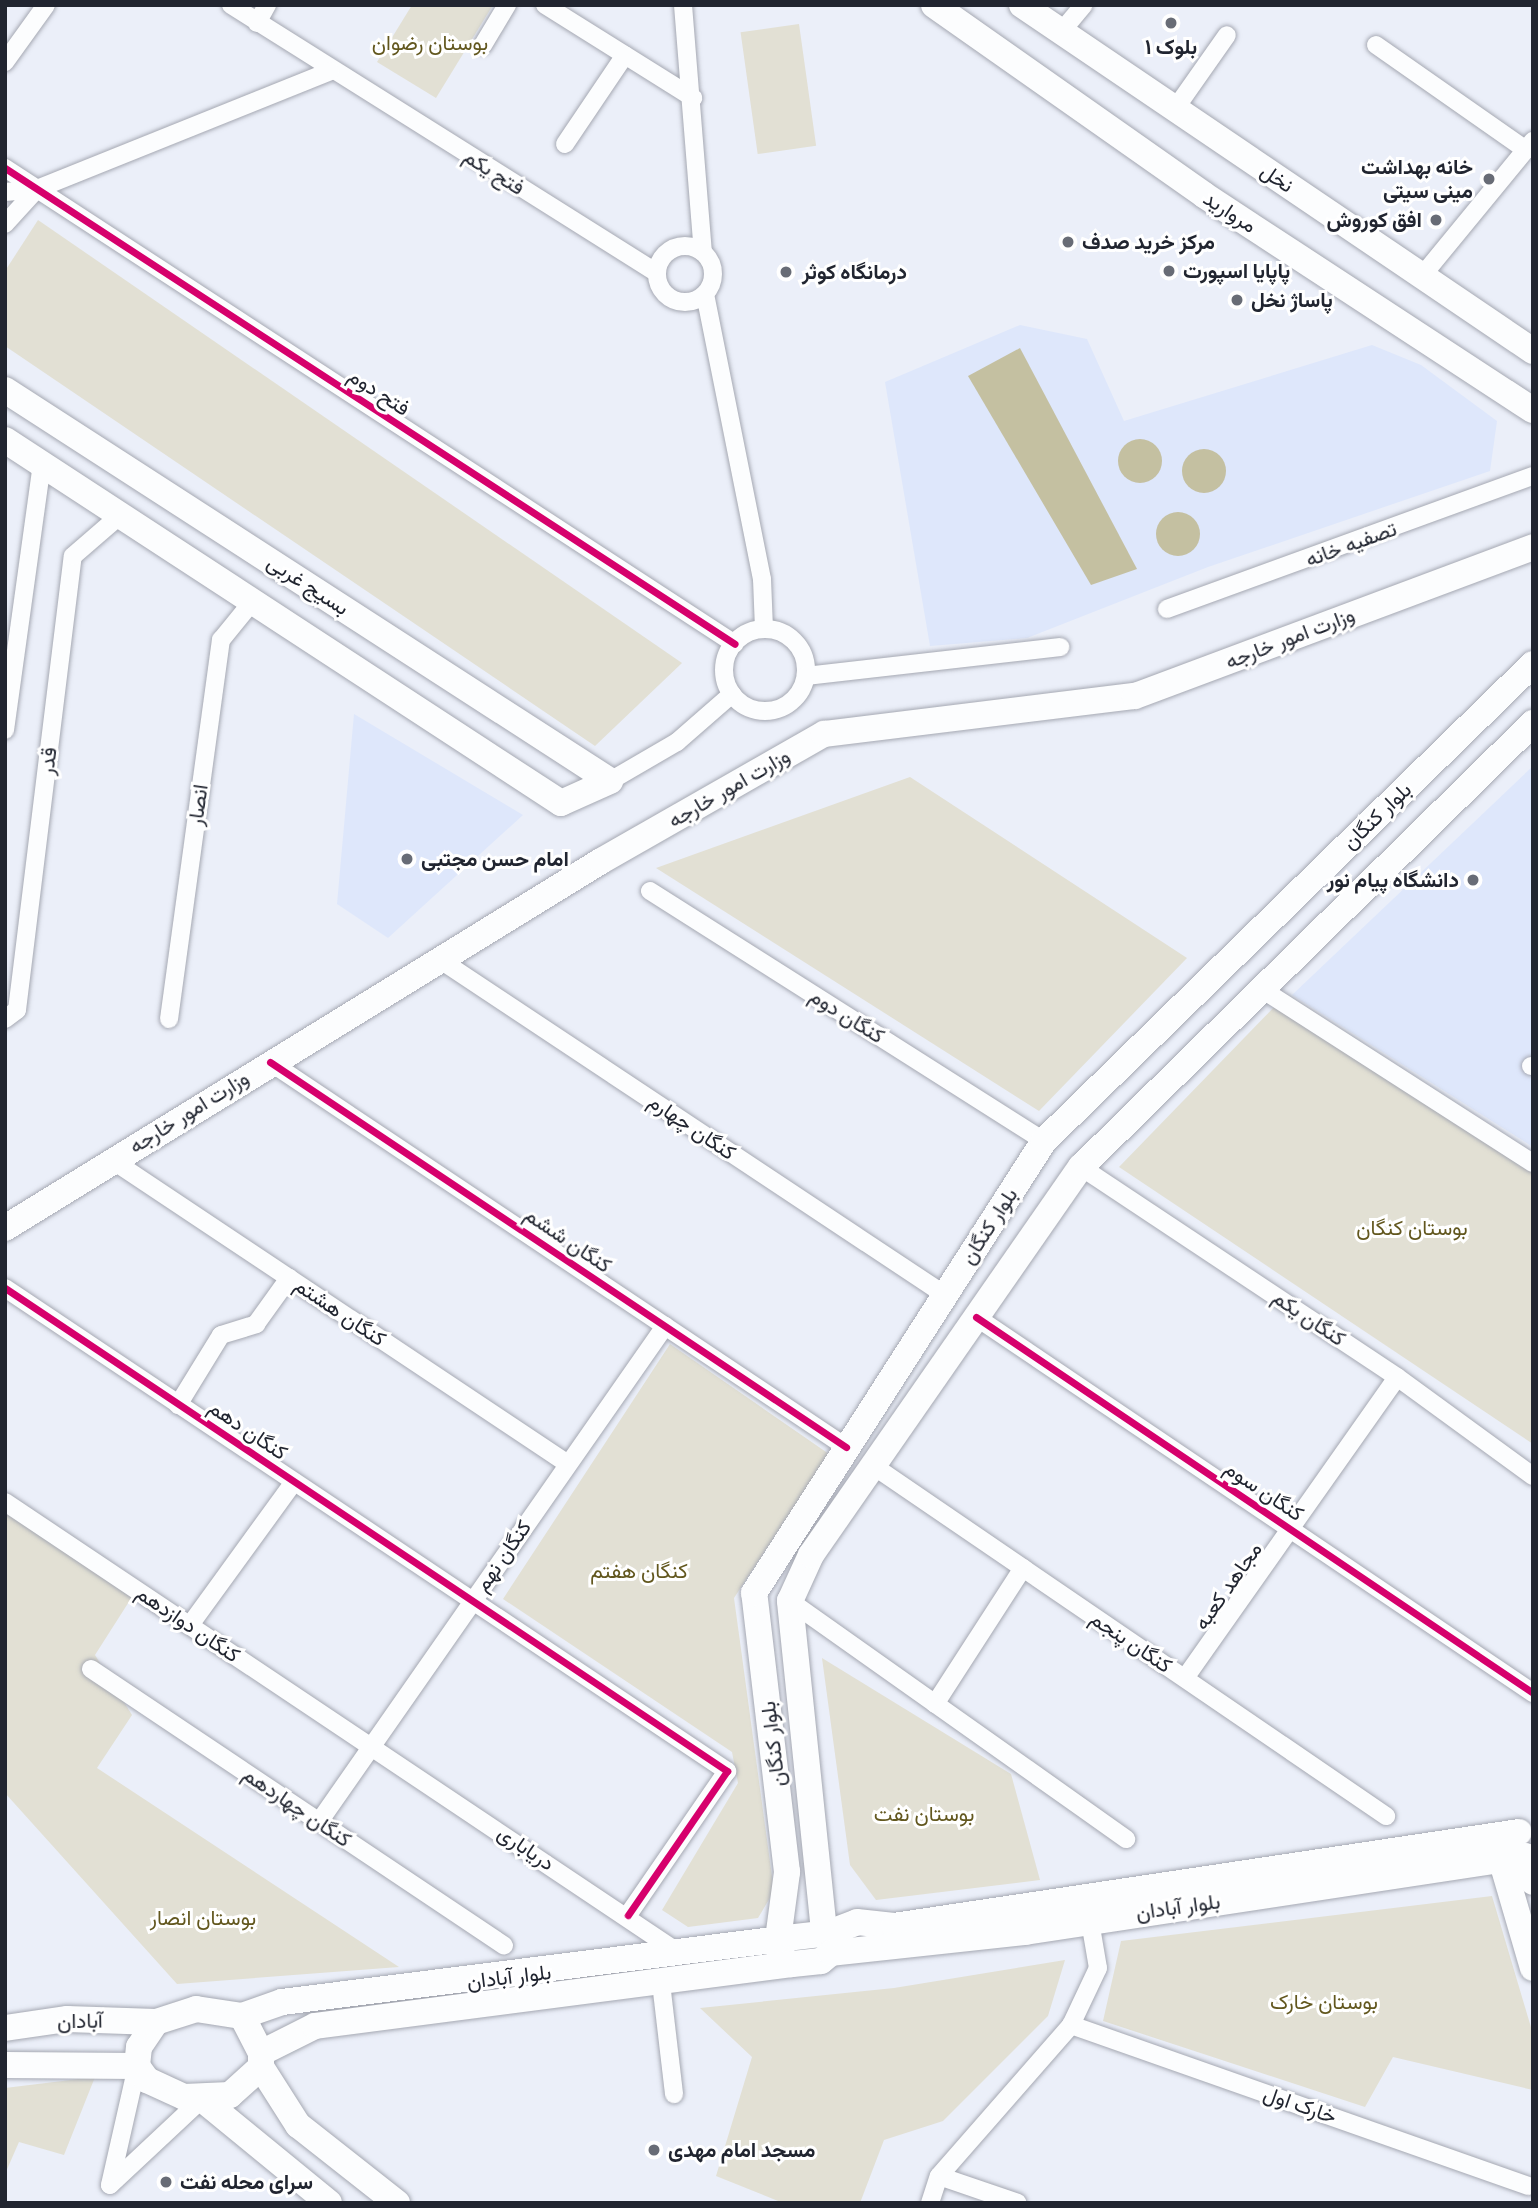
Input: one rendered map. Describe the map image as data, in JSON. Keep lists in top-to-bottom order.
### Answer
{
  "streets": {
    "main road": [
      "نخل",
      "مروارید",
      "بسیج غربی",
      "وزارت امور خارجه",
      "بلوار کنگان",
      "بلوار آبادان",
      "آبادان"
    ],
    "street": [
      "فتح یکم",
      "فتح دوم",
      "تصفیه خانه",
      "قدر",
      "انصار",
      "کنگان دوم",
      "کنگان چهارم",
      "کنگان ششم",
      "کنگان هشتم",
      "کنگان یکم",
      "کنگان دهم",
      "کنگان سوم",
      "کنگان نهم",
      "مجاهد کعبه",
      "کنگان دوازدهم",
      "کنگان پنجم",
      "کنگان چهاردهم",
      "دریاباری",
      "خارک اول"
    ]
  },
  "crossings": [
    ["وزارت امور خارجه", "کنگان چهارم"],
    ["وزارت امور خارجه", "کنگان ششم"],
    ["وزارت امور خارجه", "کنگان هشتم"],
    ["بلوار کنگان", "کنگان دوم"],
    ["بلوار کنگان", "کنگان چهارم"],
    ["بلوار کنگان", "کنگان ششم"],
    ["بلوار کنگان", "کنگان یکم"],
    ["بلوار کنگان", "کنگان سوم"],
    ["بلوار کنگان", "کنگان پنجم"],
    ["بلوار کنگان", "بلوار آبادان"],
    ["کنگان ششم", "کنگان نهم"],
    ["کنگان هشتم", "کنگان نهم"],
    ["کنگان یکم", "مجاهد کعبه"],
    ["کنگان دهم", "کنگان نهم"],
    ["کنگان دهم", "دریاباری"],
    ["کنگان سوم", "مجاهد کعبه"],
    ["کنگان نهم", "کنگان دوازدهم"],
    ["کنگان نهم", "کنگان چهاردهم"],
    ["کنگان نهم", "دریاباری"],
    ["مجاهد کعبه", "کنگان پنجم"],
    ["کنگان دوازدهم", "دریاباری"],
    ["دریاباری", "بلوار آبادان"],
    ["بلوار آبادان", "آبادان"]
  ],
  "parks": [
    "بوستان رضوان",
    "بوستان کنگان",
    "کنگان هفتم",
    "بوستان نفت",
    "بوستان انصار",
    "بوستان خارک"
  ],
  "places": [
    "۱ بلوک",
    "خانه بهداشت مینی سیتی",
    "افق کوروش",
    "مرکز خرید صدف",
    "پاپایا اسپورت",
    "درمانگاه کوثر",
    "پاساژ نخل",
    "امام حسن مجتبی",
    "دانشگاه پیام نور",
    "مسجد امام مهدی",
    "سرای محله نفت"
  ]
}
